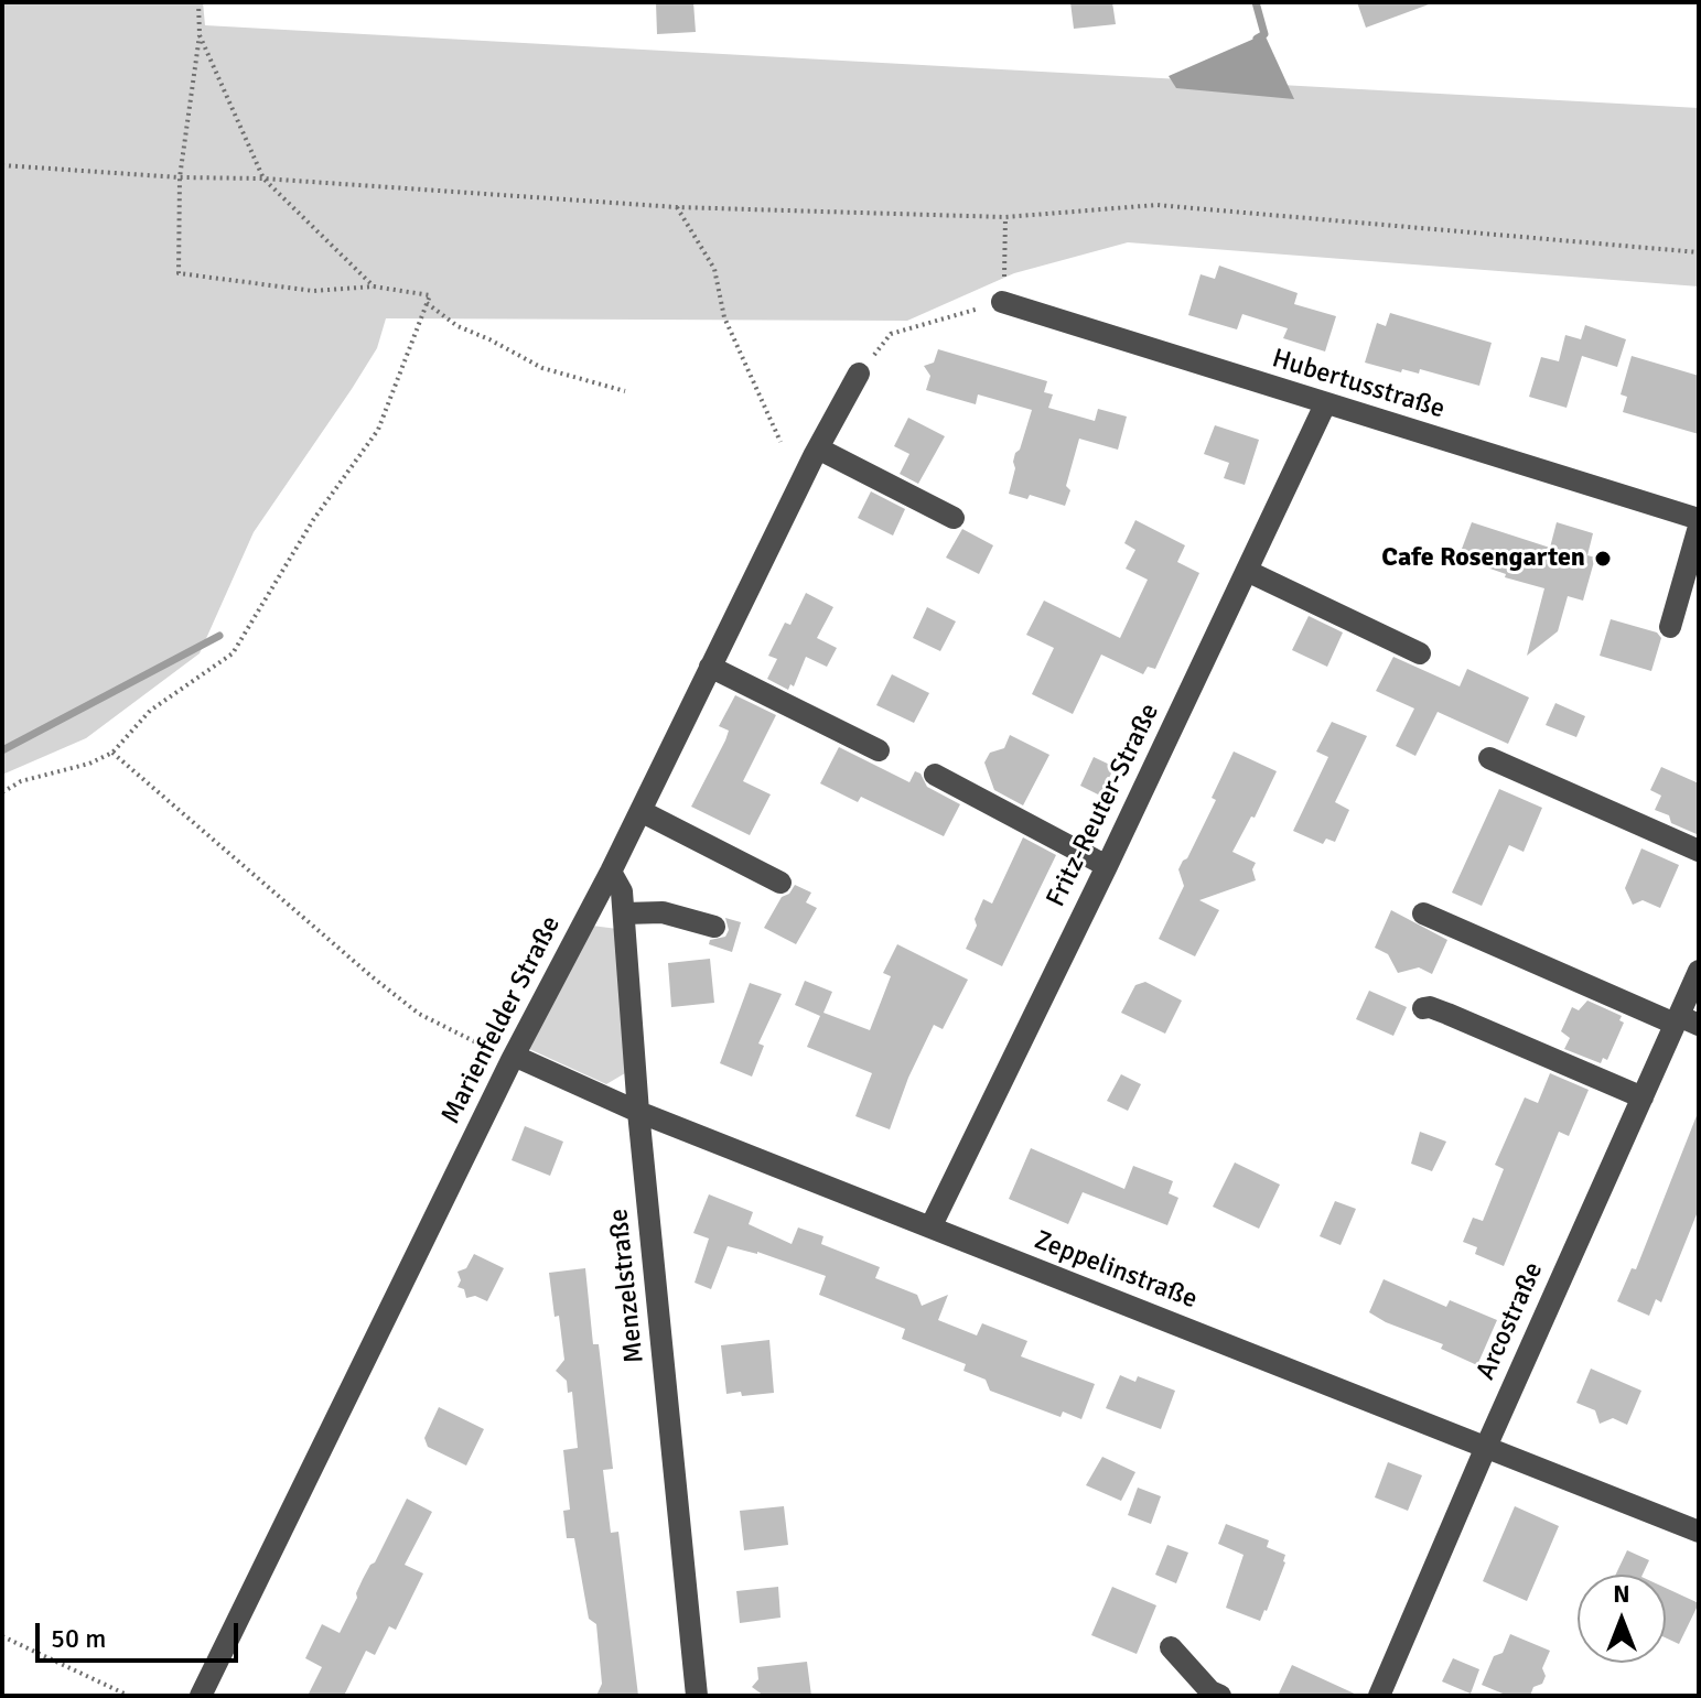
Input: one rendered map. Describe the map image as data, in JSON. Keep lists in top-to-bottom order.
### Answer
{
  "streets": {
    "street": [
      "Hubertusstraße",
      "Fritz-Reuter-Straße",
      "Marienfelder Straße",
      "Zeppelinstraße",
      "Menzelstraße",
      "Arcostraße"
    ]
  },
  "crossings": [
    ["Hubertusstraße", "Fritz-Reuter-Straße"],
    ["Fritz-Reuter-Straße", "Zeppelinstraße"],
    ["Marienfelder Straße", "Zeppelinstraße"],
    ["Marienfelder Straße", "Menzelstraße"],
    ["Zeppelinstraße", "Menzelstraße"],
    ["Zeppelinstraße", "Arcostraße"]
  ],
  "places": ["Cafe Rosengarten"],
  "scale_bar": "50 m",
  "north": "top"
}
